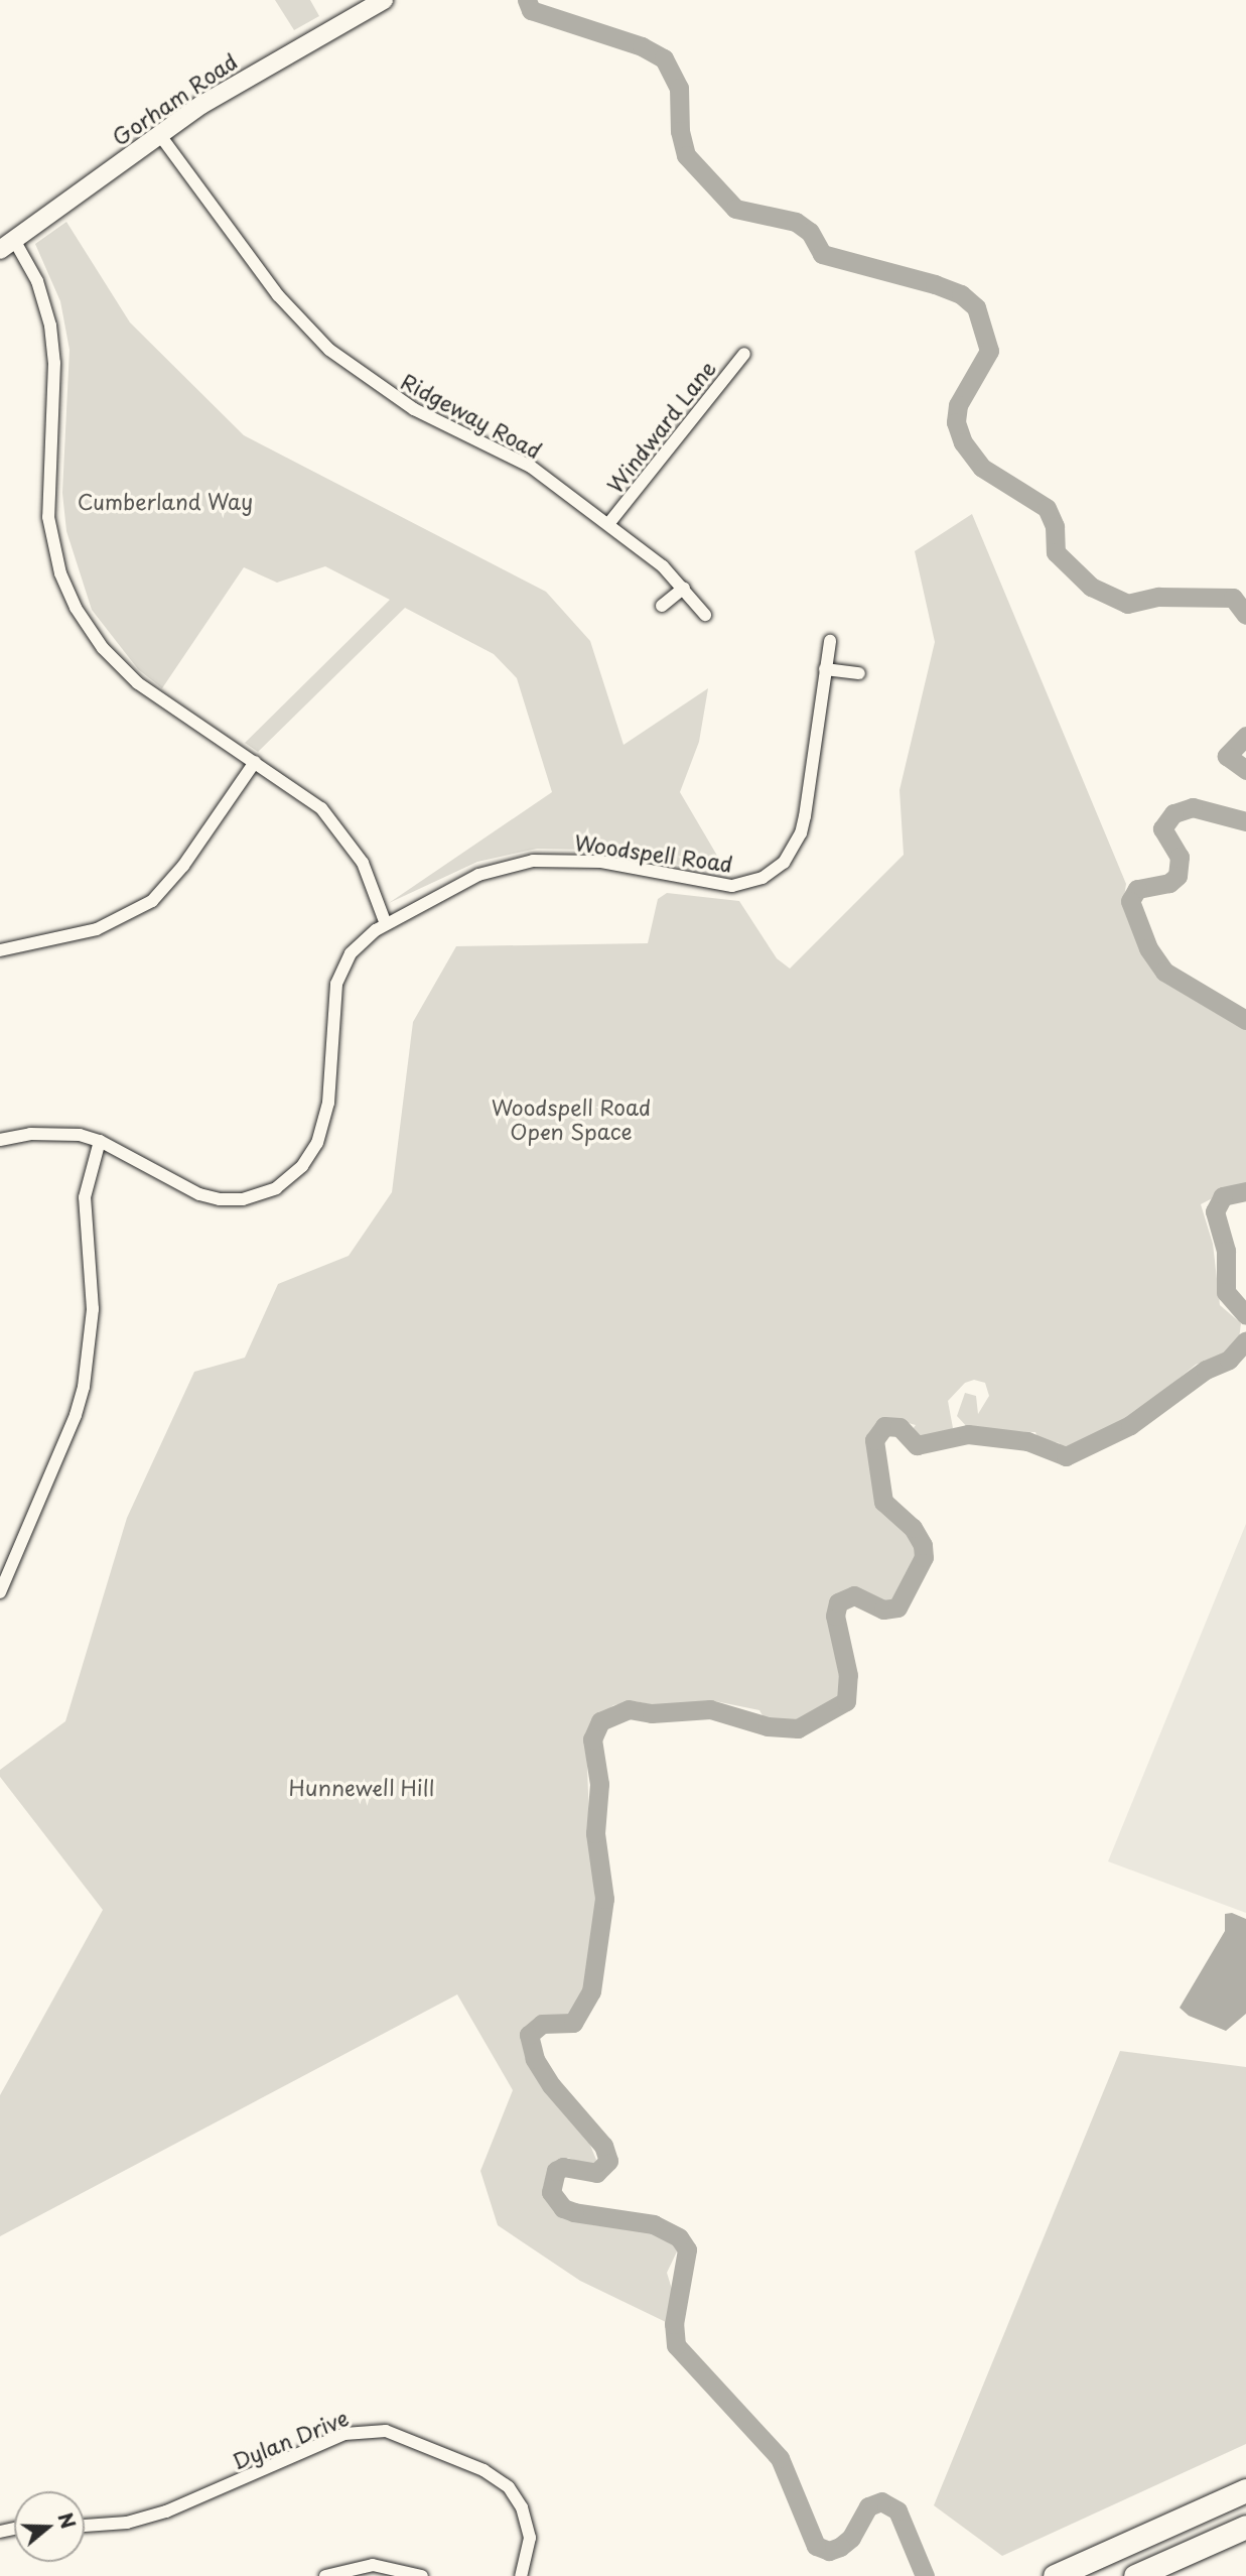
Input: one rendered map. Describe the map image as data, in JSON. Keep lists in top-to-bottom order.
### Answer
{
  "streets": {
    "main road": ["Gorham Road"],
    "street": [
      "Ridgeway Road",
      "Windward Lane",
      "Woodspell Road",
      "Dylan Drive"
    ]
  },
  "crossings": [
    ["Gorham Road", "Ridgeway Road"],
    ["Ridgeway Road", "Windward Lane"]
  ],
  "parks": ["Cumberland Way", "Woodspell Road Open Space", "Hunnewell Hill"],
  "north": "right"
}
